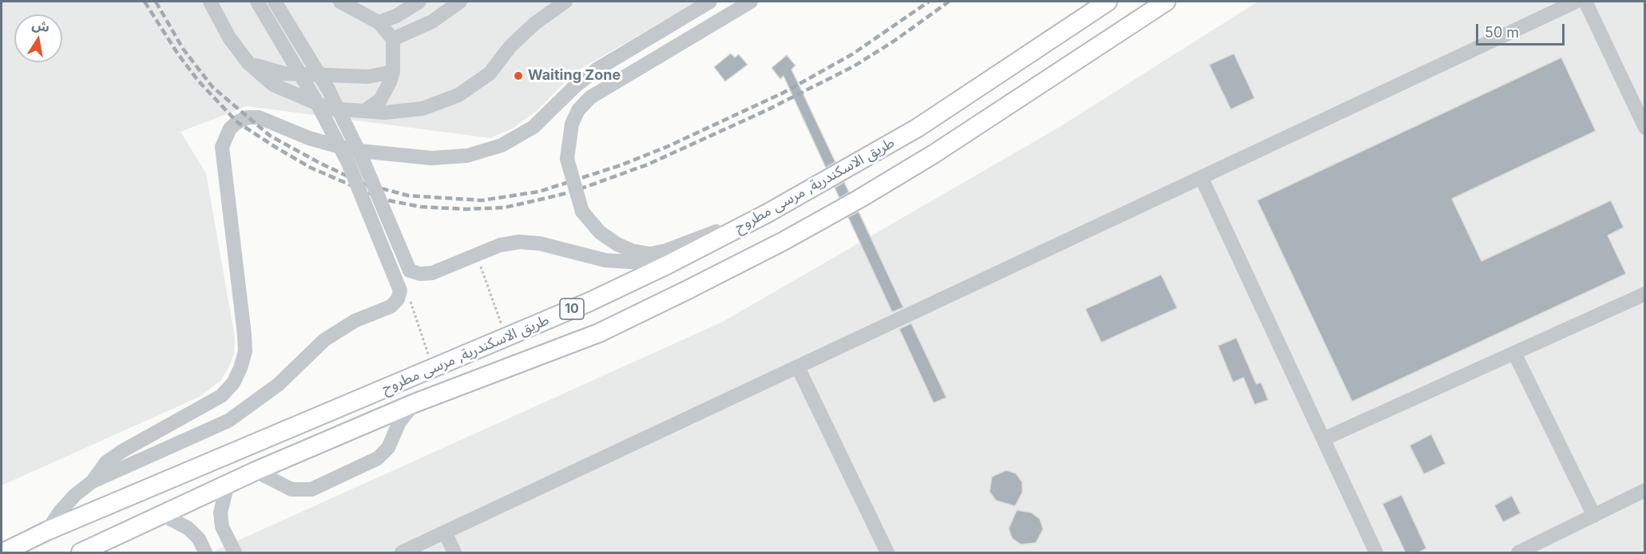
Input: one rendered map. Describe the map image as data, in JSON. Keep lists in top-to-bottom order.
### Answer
{
  "streets": {
    "main road": ["طريق الاسكندرية, مرسى مطروح", "10"]
  },
  "places": ["Waiting Zone"],
  "scale_bar": "50 m",
  "north": "top"
}
